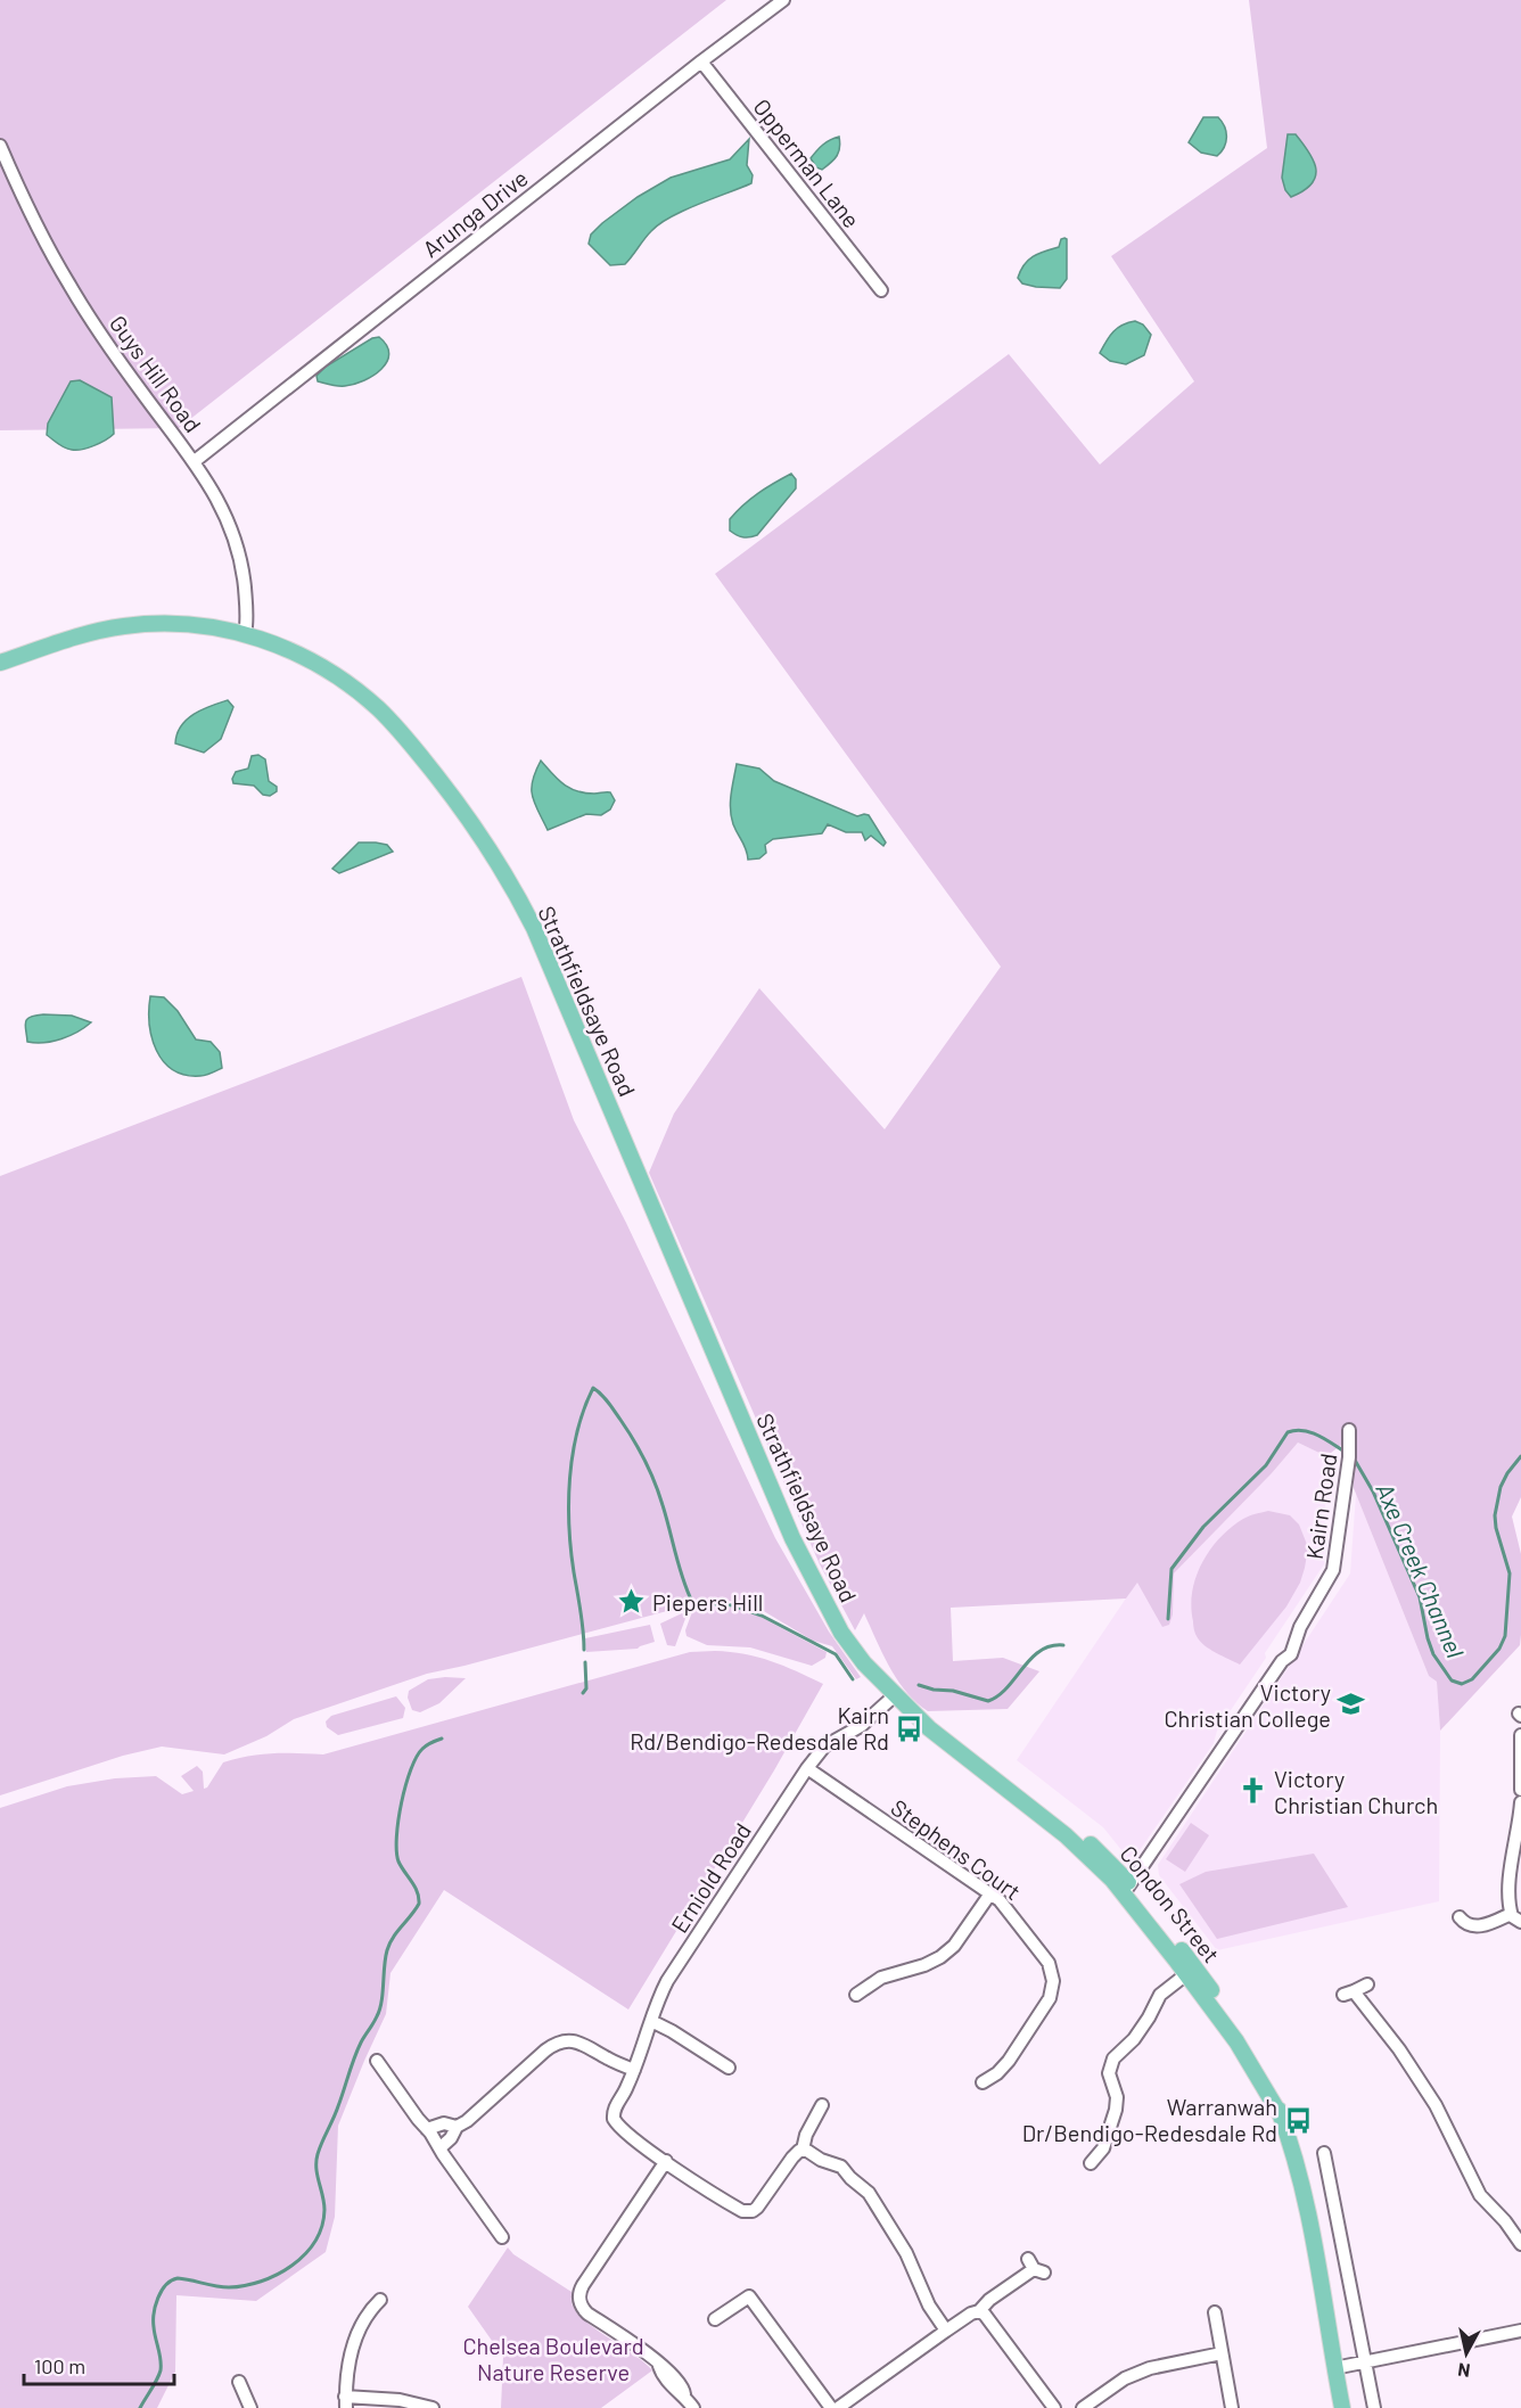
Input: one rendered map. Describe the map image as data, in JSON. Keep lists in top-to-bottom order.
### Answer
{
  "streets": {
    "main road": ["Strathfieldsaye Road", "Condon Street"],
    "street": [
      "Opperman Lane",
      "Arunga Drive",
      "Guys Hill Road",
      "Kairn Road",
      "Stephens Court",
      "Erniold Road"
    ]
  },
  "crossings": [
    ["Opperman Lane", "Arunga Drive"],
    ["Arunga Drive", "Guys Hill Road"],
    ["Guys Hill Road", "Strathfieldsaye Road"],
    ["Strathfieldsaye Road", "Erniold Road"],
    ["Strathfieldsaye Road", "Condon Street"],
    ["Kairn Road", "Condon Street"],
    ["Stephens Court", "Erniold Road"],
    ["Erniold Road", "Condon Street"]
  ],
  "water": ["Axe Creek Channel"],
  "parks": ["Chelsea Boulevard Nature Reserve"],
  "places": {
    "place": ["Piepers Hill"],
    "school or university": ["Victory Christian College"],
    "bus stop": ["Kairn Rd/Bendigo-Redesdale Rd", "Warranwah Dr/Bendigo-Redesdale Rd"],
    "church": ["Victory Christian Church"]
  },
  "scale_bar": "100 m",
  "north": "bottom"
}
